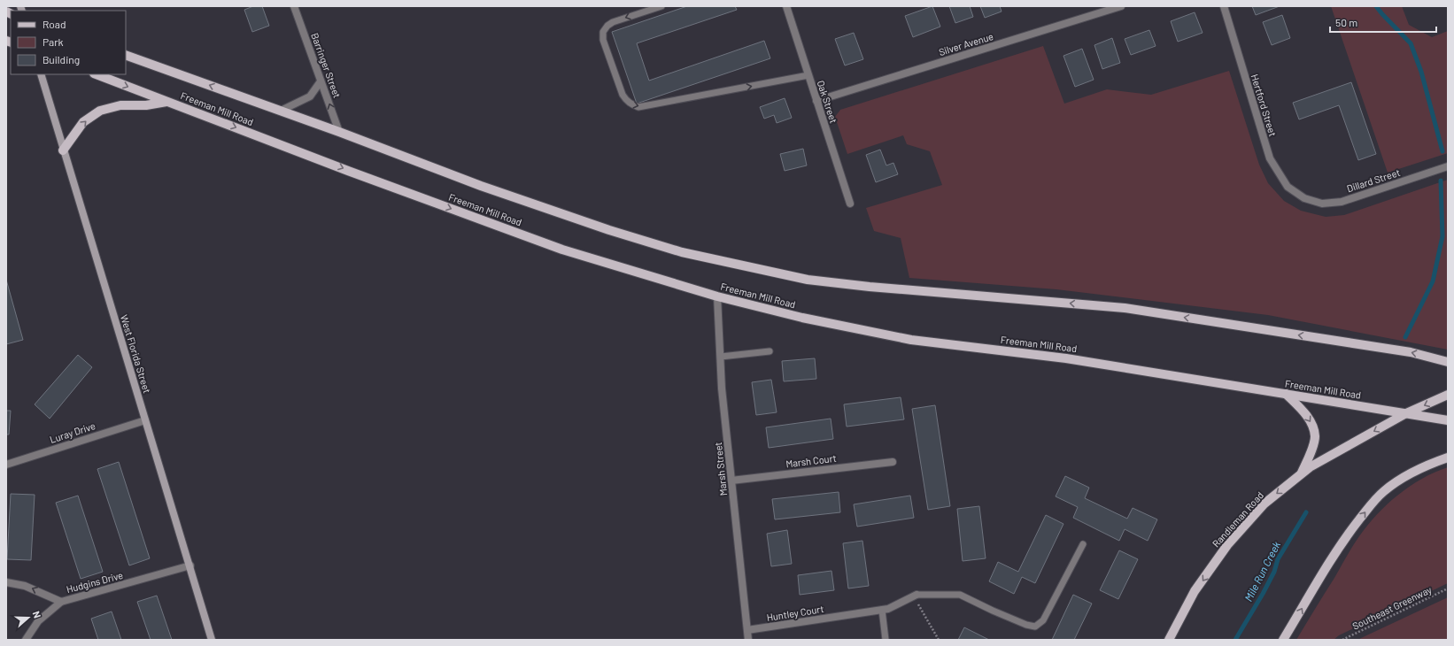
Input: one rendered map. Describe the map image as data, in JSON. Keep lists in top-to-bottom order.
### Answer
{
  "streets": {
    "main road": ["Freeman Mill Road", "West Florida Street", "Randleman Road"],
    "street": [
      "Silver Avenue",
      "Barringer Street",
      "Oak Street",
      "Hertford Street",
      "Dillard Street",
      "Luray Drive",
      "Marsh Court",
      "Marsh Street",
      "Hudgins Drive",
      "Huntley Court"
    ],
    "path": ["Southeast Greenway"]
  },
  "crossings": [
    ["Silver Avenue", "Oak Street"],
    ["Barringer Street", "Freeman Mill Road"],
    ["Hertford Street", "Dillard Street"],
    ["Freeman Mill Road", "Marsh Street"],
    ["Freeman Mill Road", "Randleman Road"],
    ["West Florida Street", "Luray Drive"],
    ["West Florida Street", "Hudgins Drive"],
    ["Marsh Court", "Marsh Street"],
    ["Marsh Street", "Huntley Court"]
  ],
  "one_way": ["Barringer Street"],
  "water": ["Mile Run Creek"],
  "legend": ["Road", "Park", "Building"],
  "scale_bar": "50 m",
  "north": "right"
}
